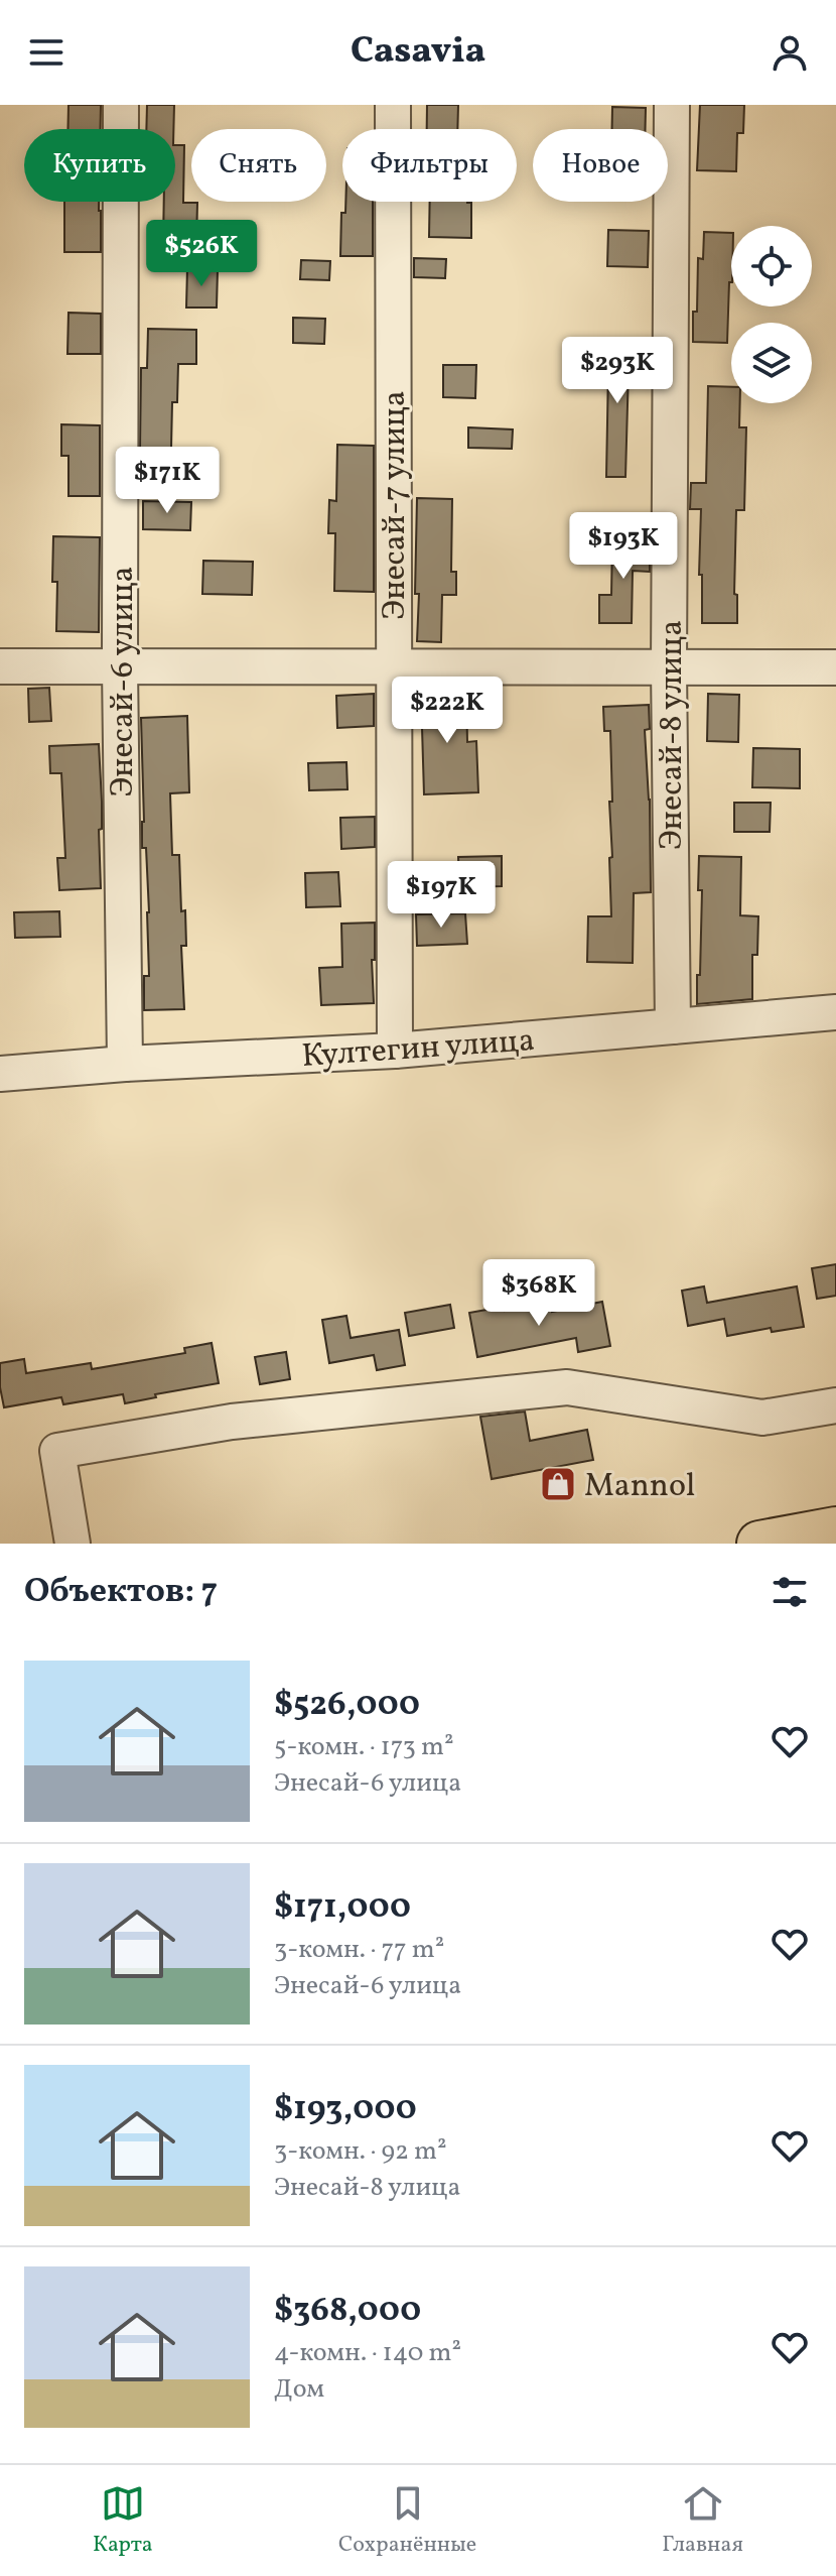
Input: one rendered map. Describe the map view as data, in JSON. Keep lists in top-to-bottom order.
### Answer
{
  "streets": {
    "street": [
      "Энесай-7 улица",
      "Энесай-6 улица",
      "Энесай-8 улица",
      "Култегин улица"
    ]
  },
  "crossings": [
    ["Энесай-7 улица", "Култегин улица"],
    ["Энесай-6 улица", "Култегин улица"],
    ["Энесай-8 улица", "Култегин улица"]
  ],
  "places": {
    "shop": ["Mannol"]
  },
  "page": {
    "header": "Casavia",
    "chip": [
      "Купить",
      "Снять",
      "Фильтры",
      "Новое"
    ],
    "price": [
      "$526K",
      "$293K",
      "$171K",
      "$193K",
      "$222K",
      "$197K",
      "$368K"
    ],
    "heading": "Объектов: 7",
    "list": [
      {
        "name": "$526,000",
        "note": "5-комн. · 173 m² · Энесай-6 улица"
      },
      {
        "name": "$171,000",
        "note": "3-комн. · 77 m² · Энесай-6 улица"
      },
      {
        "name": "$193,000",
        "note": "3-комн. · 92 m² · Энесай-8 улица"
      },
      {
        "name": "$368,000",
        "note": "4-комн. · 140 m² · Дом"
      }
    ],
    "tabs": ["Карта", "Сохранённые", "Главная"]
  }
}
